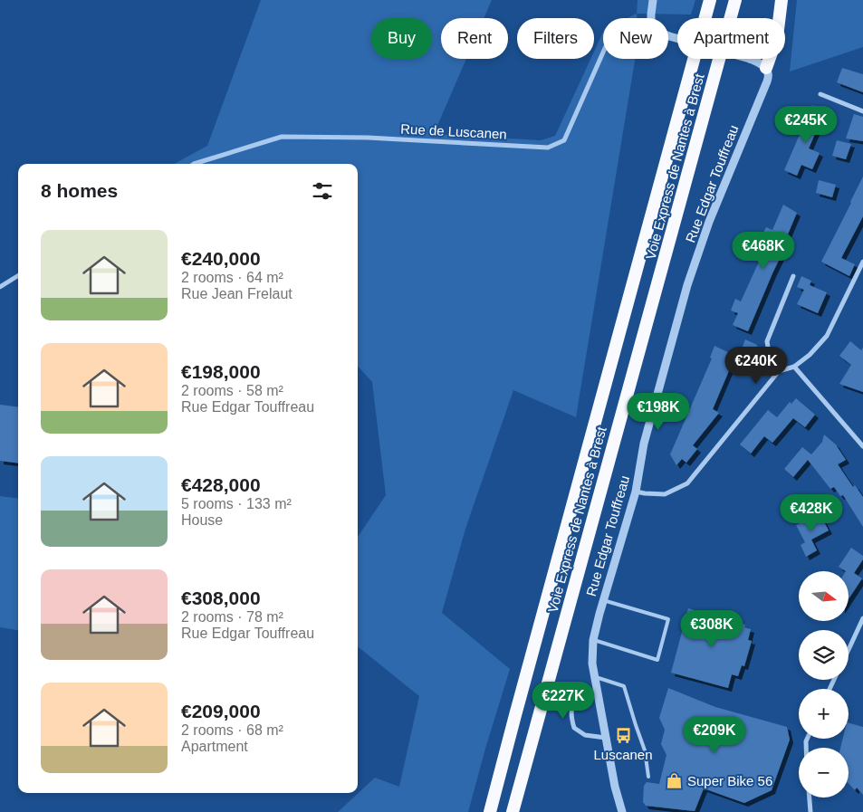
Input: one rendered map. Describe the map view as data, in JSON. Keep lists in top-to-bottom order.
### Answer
{
  "streets": {
    "highway": ["Voie Express de Nantes à Brest"],
    "street": ["Rue de Luscanen", "Rue Edgar Touffreau"]
  },
  "places": {
    "bus stop": ["Luscanen"],
    "shop": ["Super Bike 56"]
  },
  "north": "right",
  "page": {
    "chip": [
      "Buy",
      "Rent",
      "Filters",
      "New",
      "Apartment"
    ],
    "price": [
      "€245K",
      "€468K",
      "€240K",
      "€198K",
      "€428K",
      "€308K",
      "€227K",
      "€209K"
    ],
    "heading": "8 homes",
    "list": [
      {
        "name": "€240,000",
        "note": "2 rooms · 64 m² · Rue Jean Frelaut"
      },
      {
        "name": "€198,000",
        "note": "2 rooms · 58 m² · Rue Edgar Touffreau"
      },
      {
        "name": "€428,000",
        "note": "5 rooms · 133 m² · House"
      },
      {
        "name": "€308,000",
        "note": "2 rooms · 78 m² · Rue Edgar Touffreau"
      },
      {
        "name": "€209,000",
        "note": "2 rooms · 68 m² · Apartment"
      }
    ],
    "map_buttons": ["+", "−"]
  }
}
